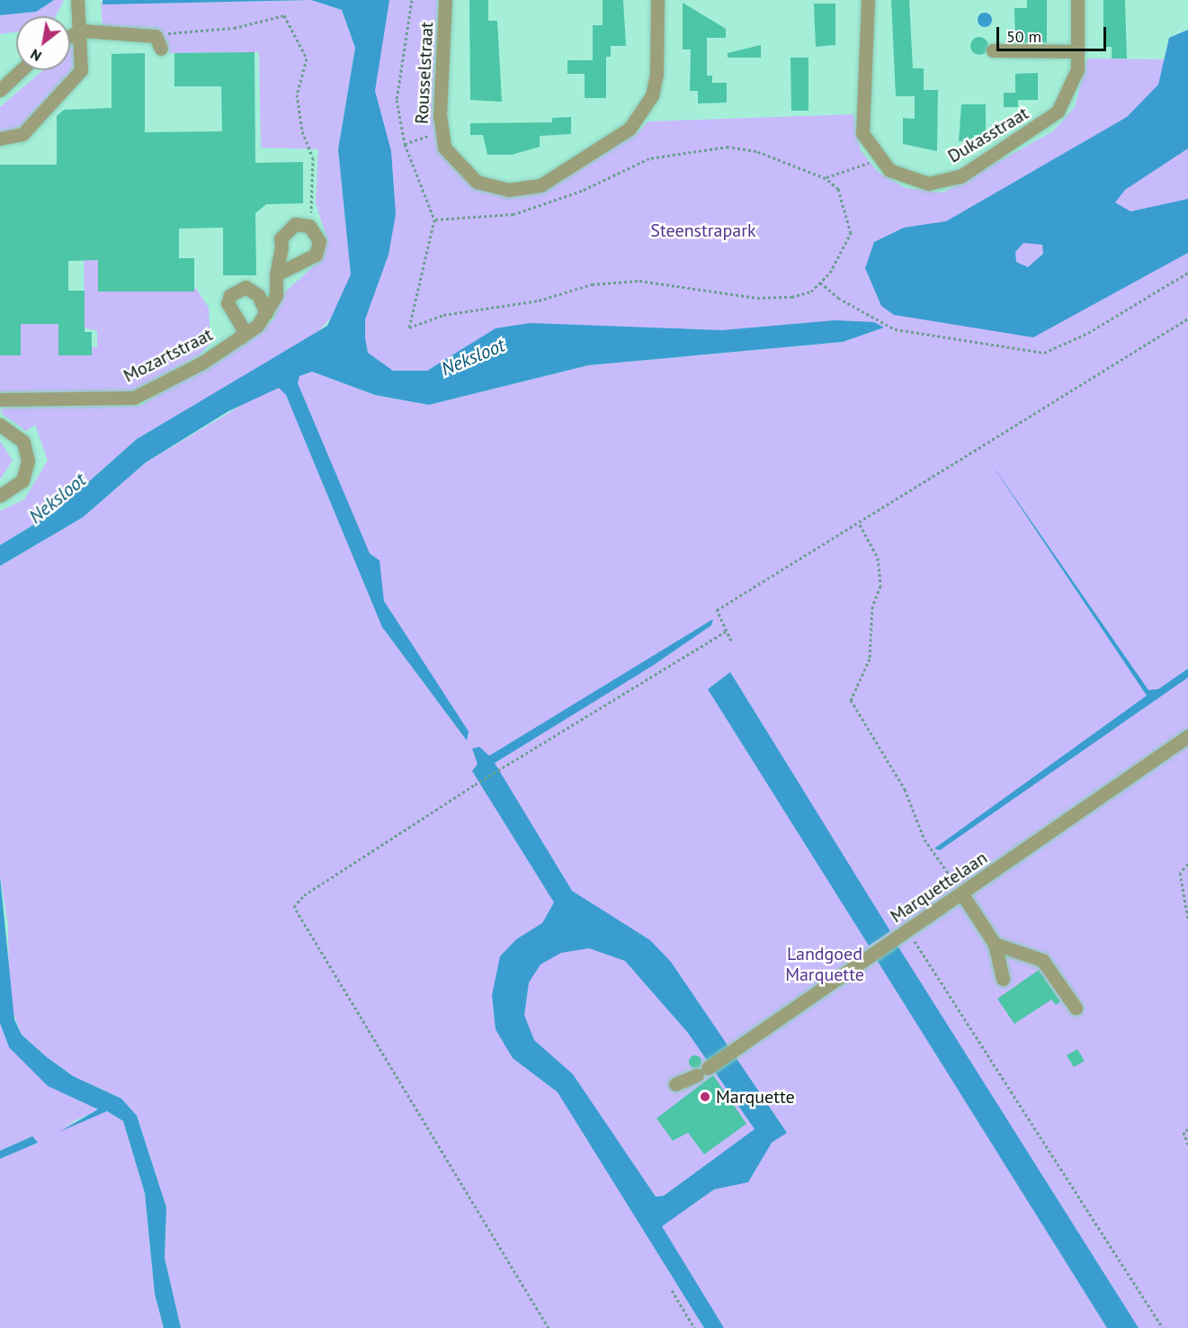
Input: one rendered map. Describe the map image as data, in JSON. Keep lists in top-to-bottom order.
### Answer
{
  "streets": {
    "street": [
      "Rousselstraat",
      "Dukasstraat",
      "Mozartstraat",
      "Marquettelaan"
    ]
  },
  "water": ["Neksloot"],
  "parks": ["Steenstrapark", "Landgoed Marquette"],
  "places": ["Marquette"],
  "scale_bar": "50 m",
  "north": "bottom left"
}
